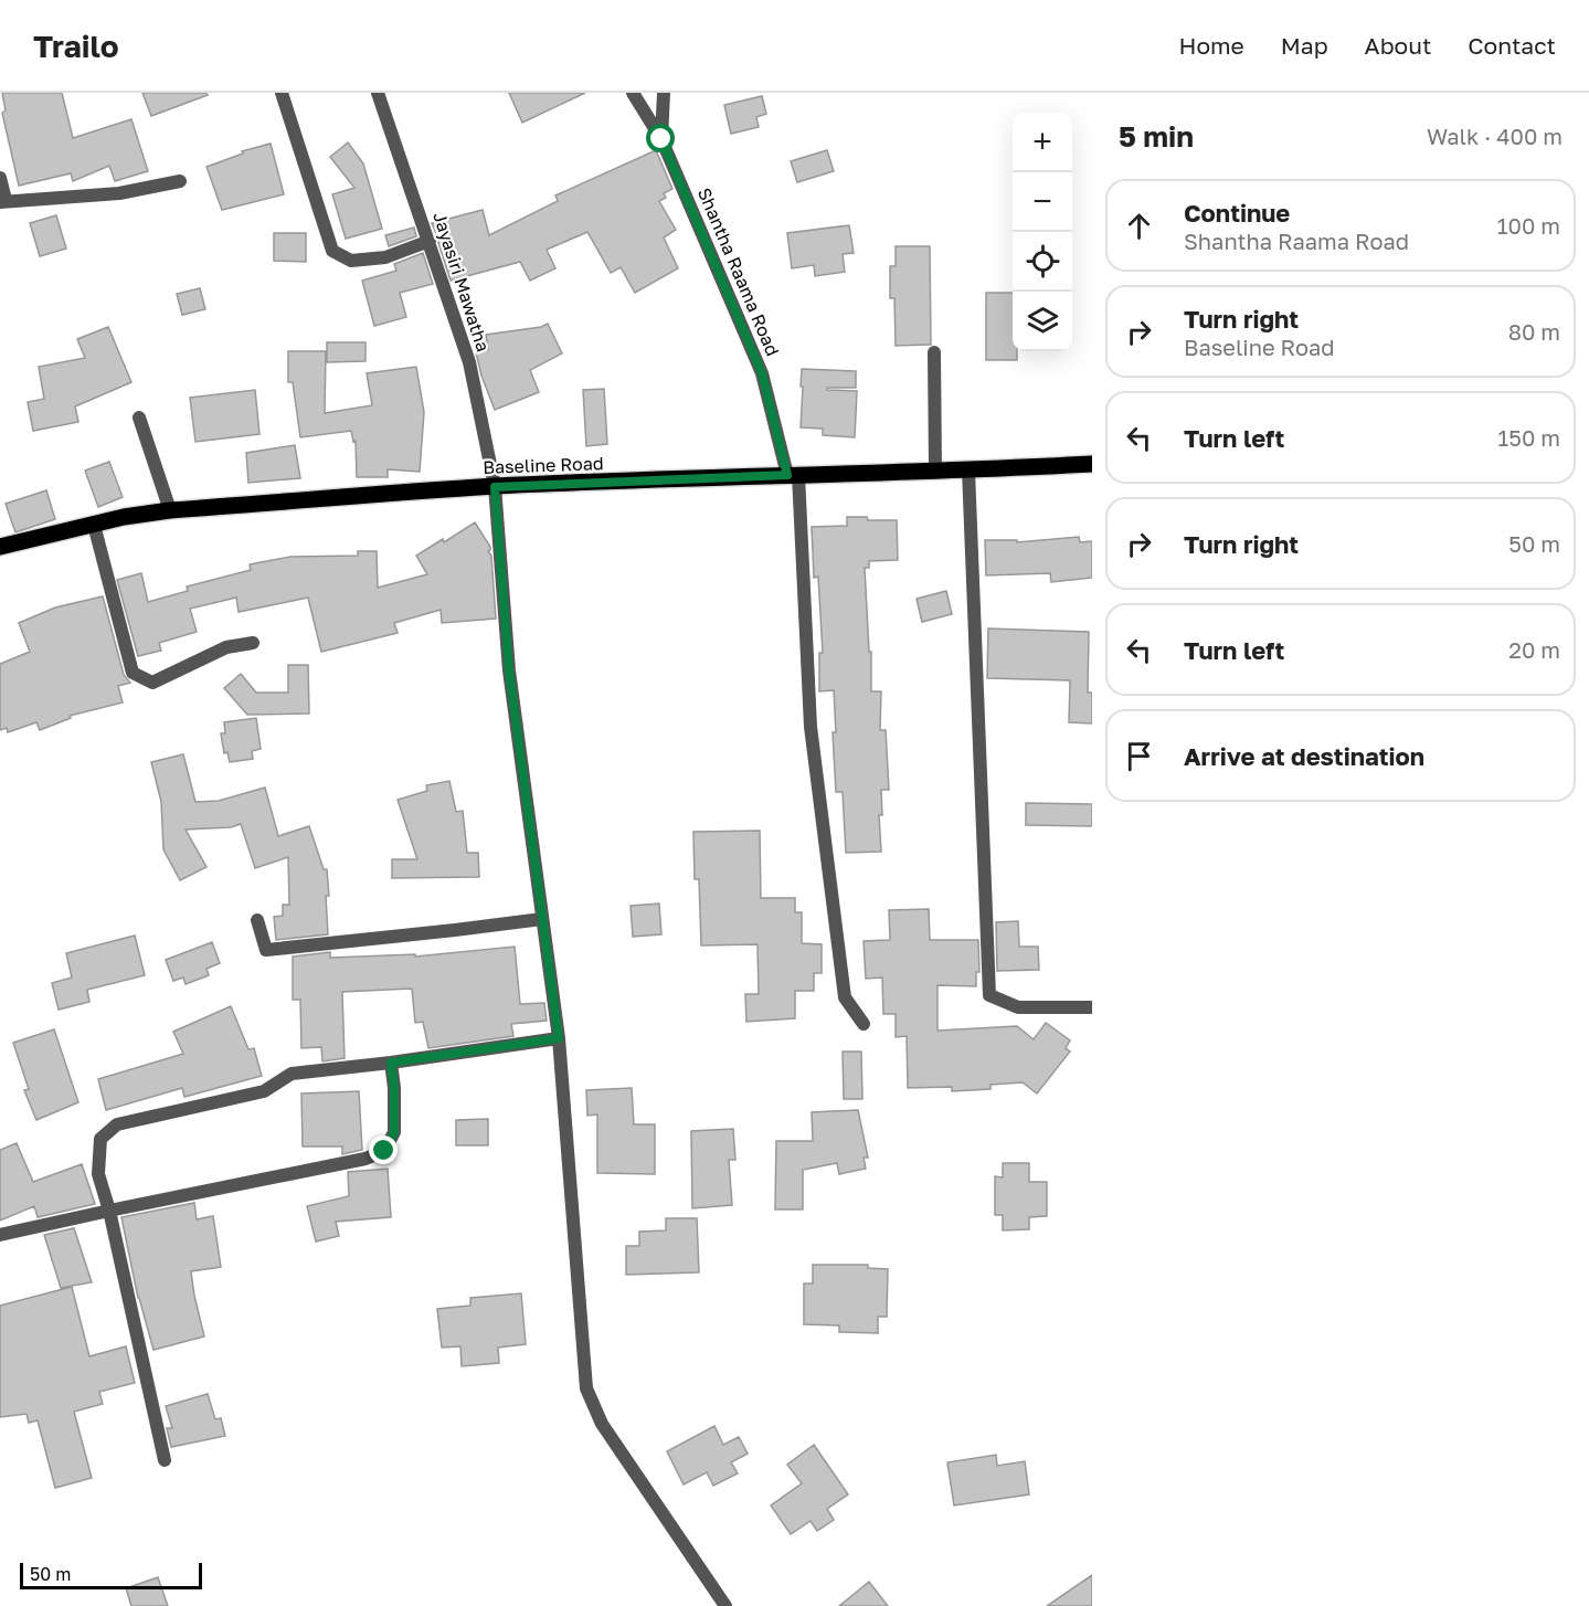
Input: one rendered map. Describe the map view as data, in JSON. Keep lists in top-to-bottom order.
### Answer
{
  "streets": {
    "main road": ["Baseline Road"],
    "street": ["Shantha Raama Road", "Jayasiri Mawatha"]
  },
  "crossings": [
    ["Shantha Raama Road", "Baseline Road"],
    ["Jayasiri Mawatha", "Baseline Road"]
  ],
  "scale_bar": "50 m",
  "page": {
    "header": "Trailo",
    "nav": [
      "Home",
      "Map",
      "About",
      "Contact"
    ],
    "heading": ["5 min", "Walk · 400 m"],
    "map_buttons": ["+", "−"],
    "list": [
      ["Continue", "Shantha Raama Road", "100 m"],
      ["Turn right", "Baseline Road", "80 m"],
      ["Turn left", "150 m"],
      ["Turn right", "50 m"],
      ["Turn left", "20 m"],
      "Arrive at destination"
    ],
    "scale": "50 m"
  }
}
